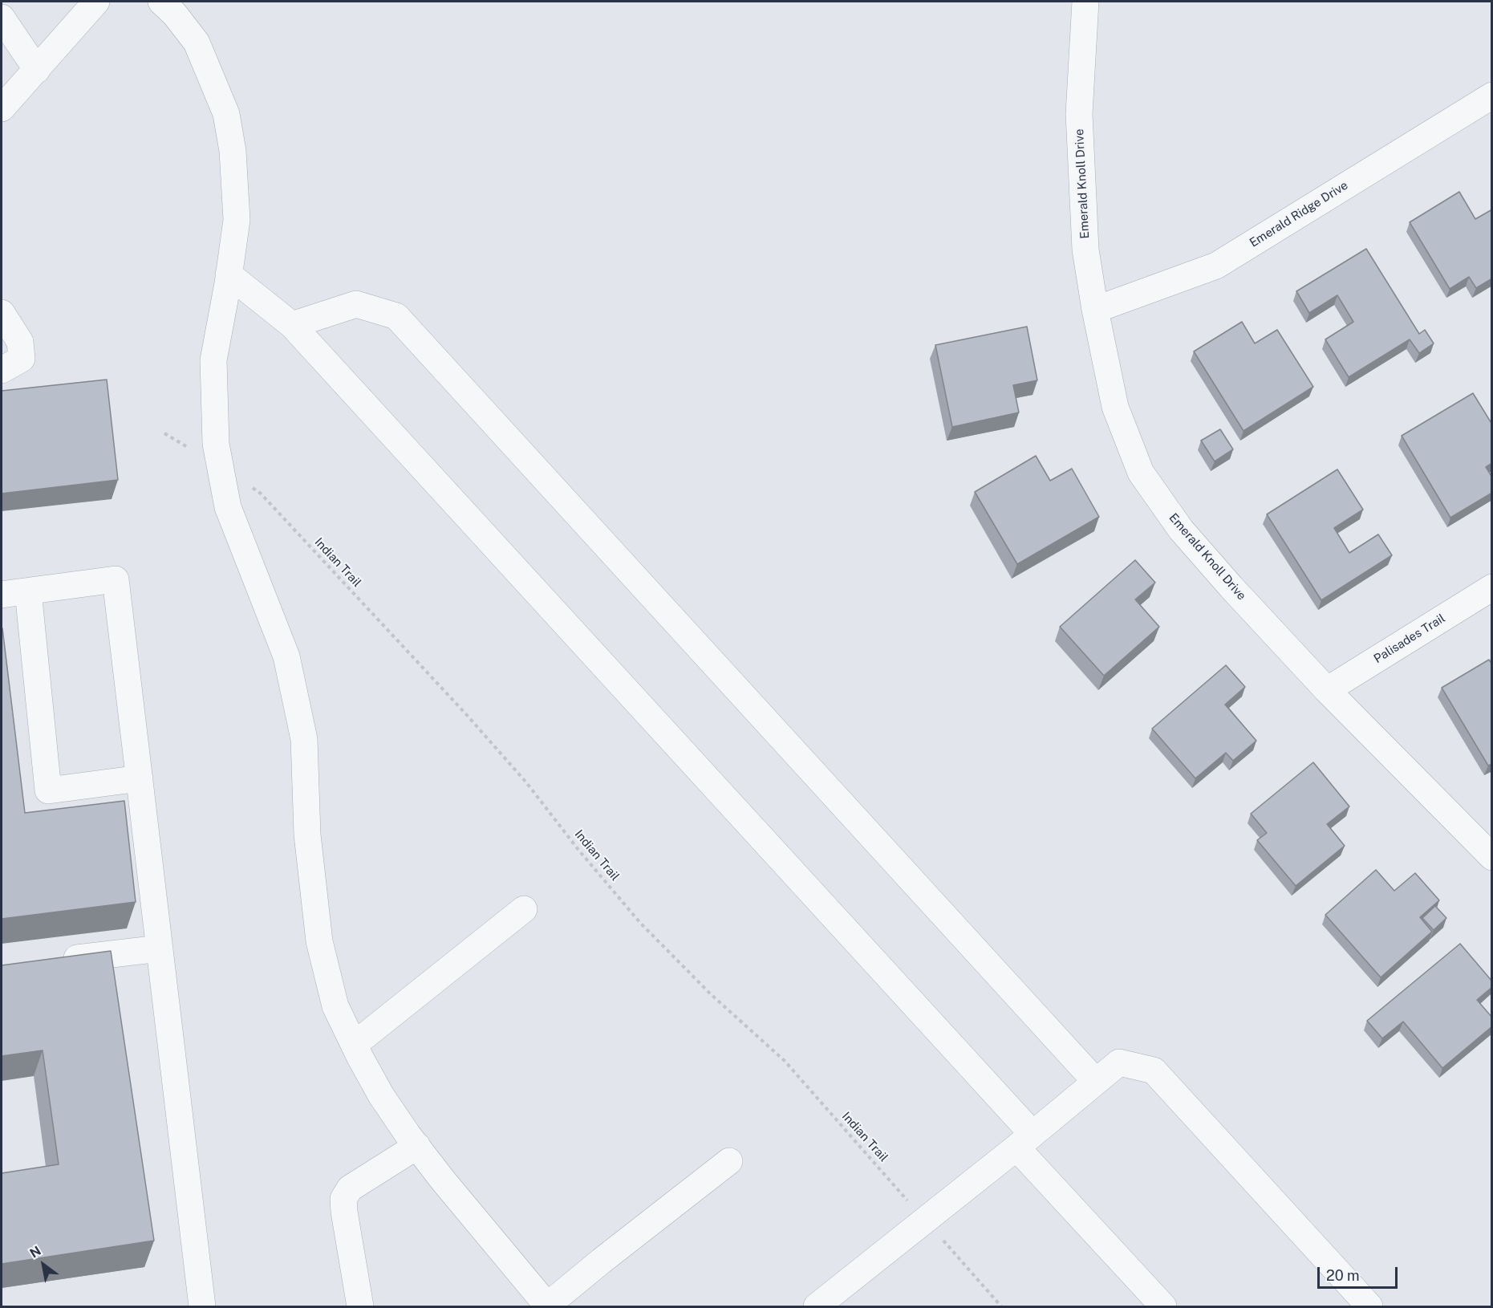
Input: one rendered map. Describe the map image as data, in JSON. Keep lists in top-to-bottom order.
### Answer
{
  "streets": {
    "street": ["Emerald Knoll Drive", "Emerald Ridge Drive", "Palisades Trail"],
    "path": ["Indian Trail"]
  },
  "crossings": [
    ["Emerald Knoll Drive", "Emerald Ridge Drive"],
    ["Emerald Knoll Drive", "Palisades Trail"]
  ],
  "scale_bar": "20 m",
  "north": "top left"
}
